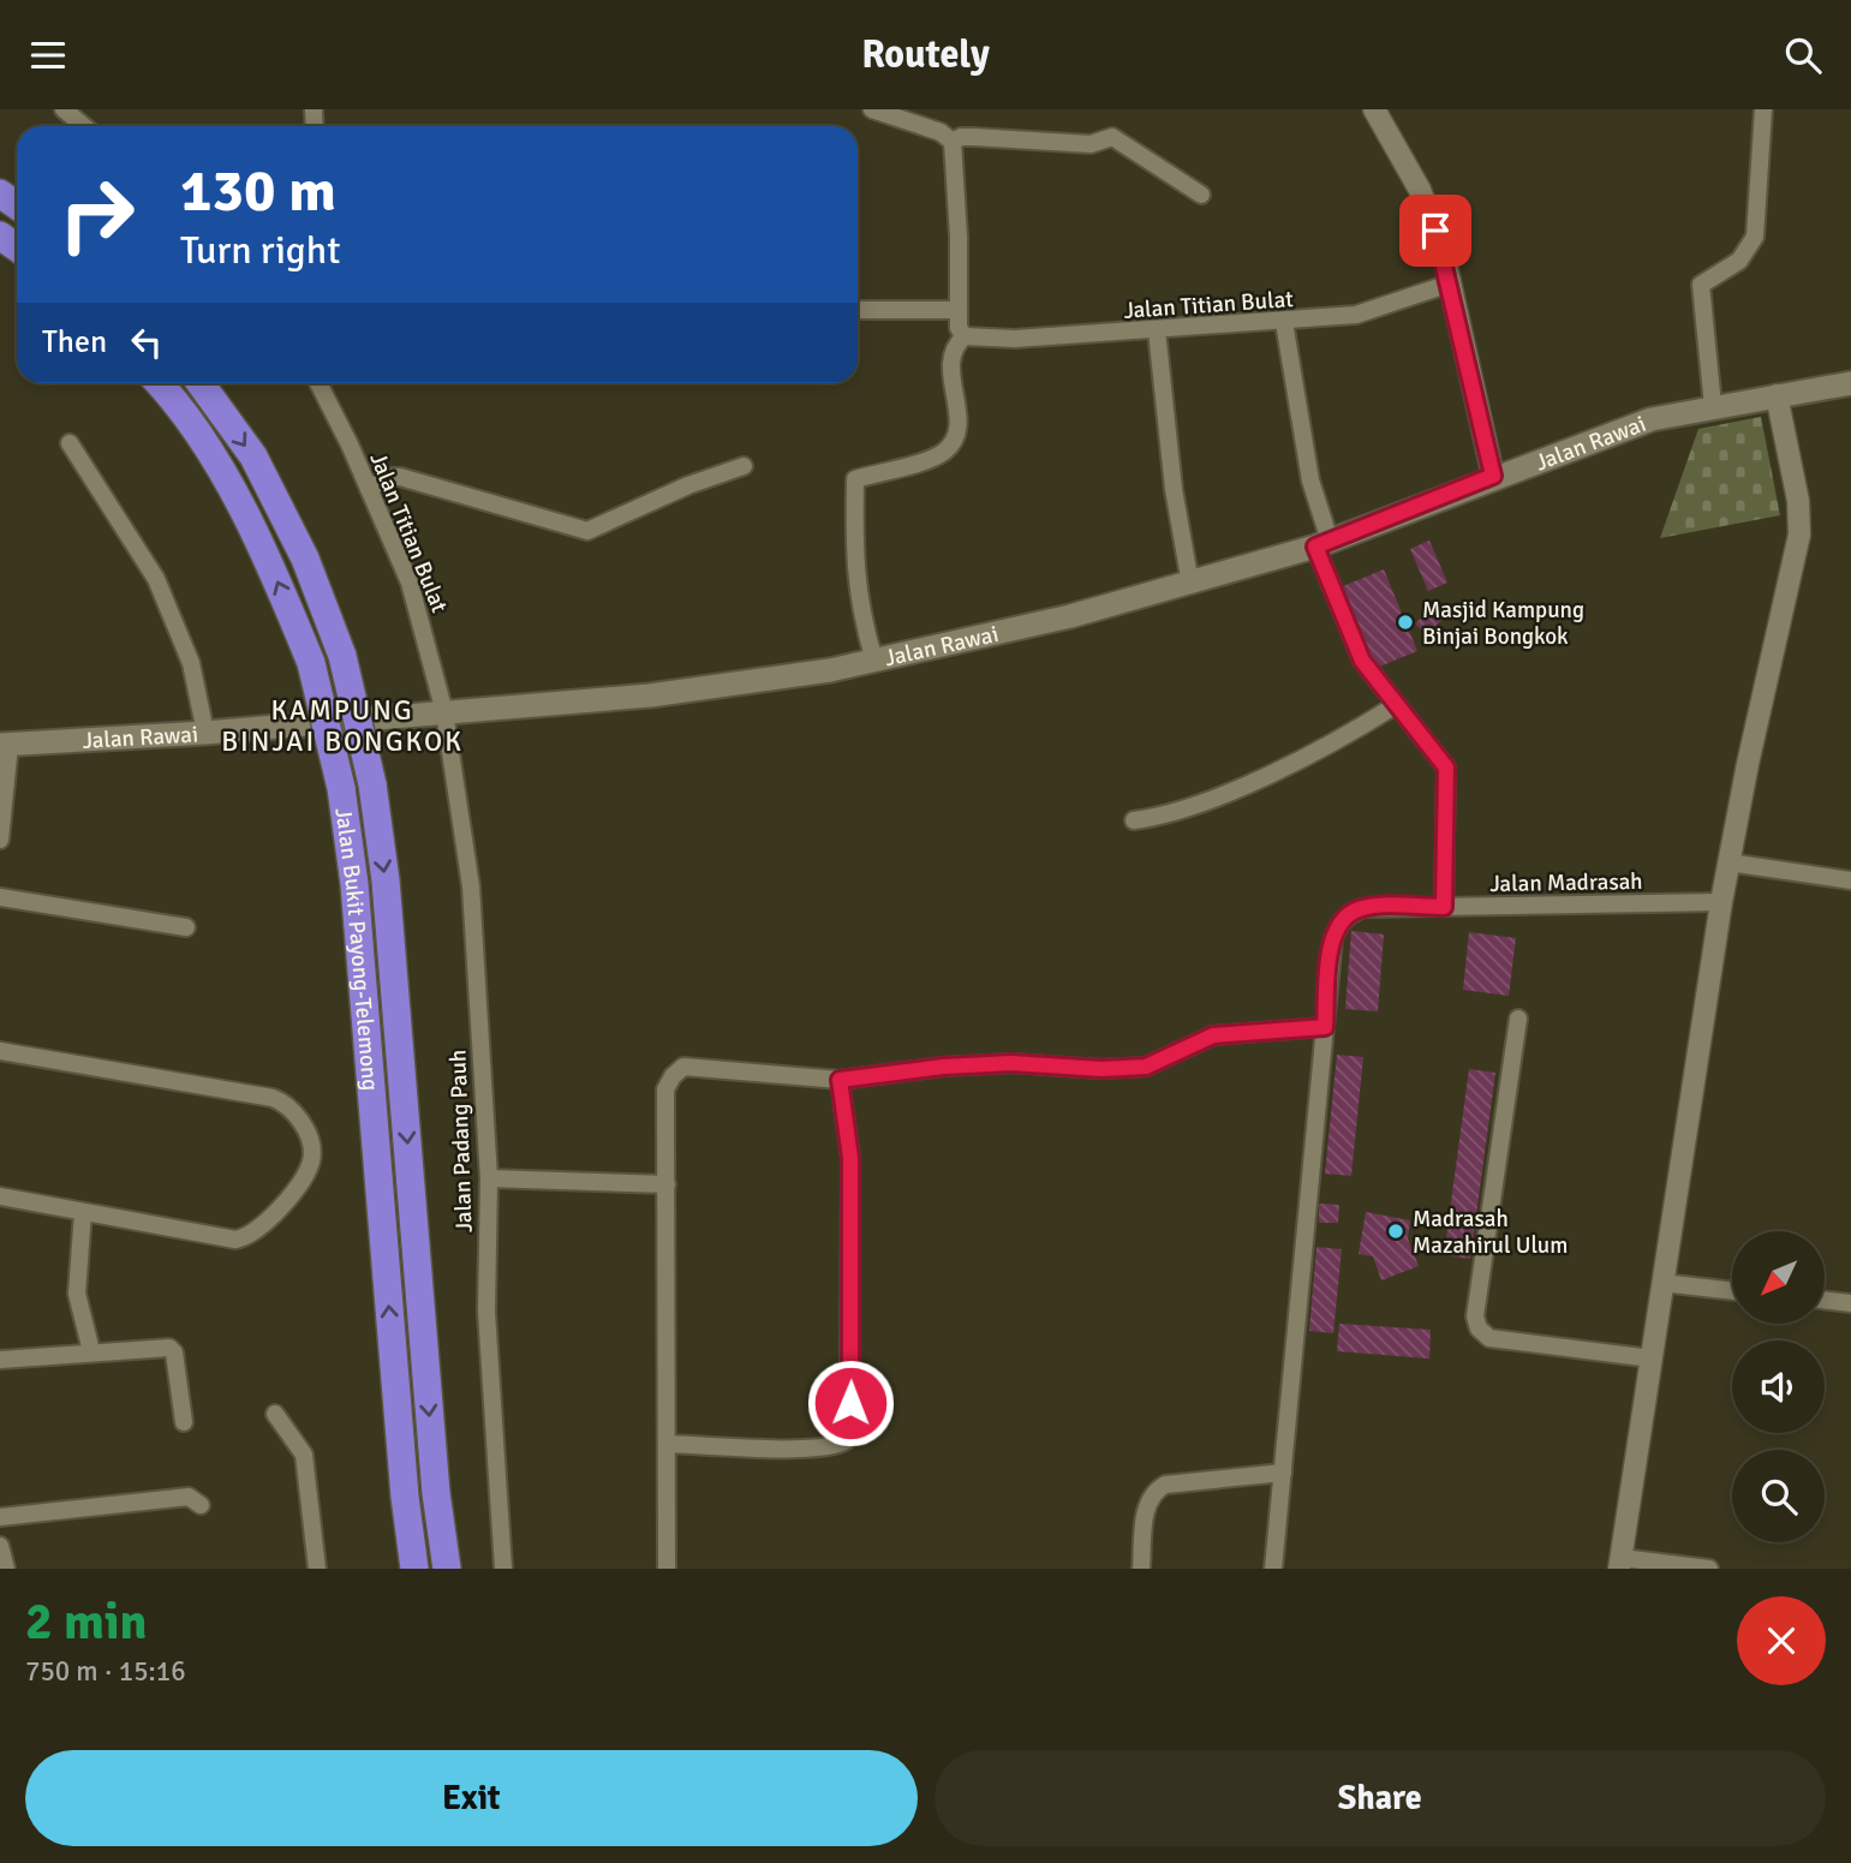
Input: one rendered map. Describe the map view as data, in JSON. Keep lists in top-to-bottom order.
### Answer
{
  "streets": {
    "highway": ["Jalan Bukit Payong-Telemong"],
    "main road": ["Jalan Rawai"],
    "street": ["Jalan Titian Bulat", "Jalan Madrasah", "Jalan Padang Pauh"]
  },
  "crossings": [
    ["Jalan Titian Bulat", "Jalan Rawai"],
    ["Jalan Titian Bulat", "Jalan Padang Pauh"],
    ["Jalan Rawai", "Jalan Padang Pauh"]
  ],
  "districts": ["KAMPUNG BINJAI BONGKOK"],
  "places": ["Masjid Kampung Binjai Bongkok", "Madrasah Mazahirul Ulum"],
  "north": "bottom left",
  "page": {
    "header": "Routely",
    "turn": ["130 m", "Turn right"],
    "then": "Then",
    "heading": ["2 min", "750 m · 15:16"],
    "buttons": ["Exit", "Share"]
  }
}
